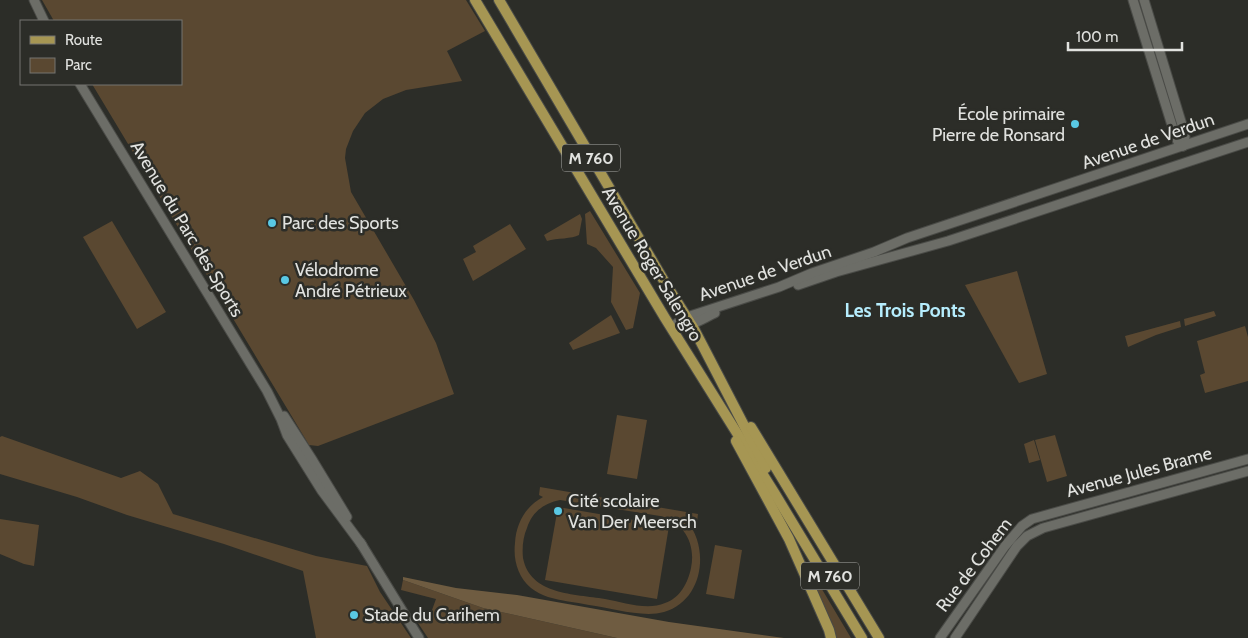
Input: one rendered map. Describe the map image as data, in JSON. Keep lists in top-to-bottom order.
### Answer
{
  "streets": {
    "main road": ["M 760", "Avenue Roger Salengro"],
    "street": [
      "Avenue de Verdun",
      "Avenue du Parc des Sports",
      "Avenue Jules Brame",
      "Rue de Cohem"
    ]
  },
  "crossings": [
    ["Avenue de Verdun", "Avenue Roger Salengro"],
    ["M 760", "Avenue Roger Salengro"],
    ["Avenue Jules Brame", "Rue de Cohem"]
  ],
  "districts": ["Les Trois Ponts"],
  "places": [
    "École primaire Pierre de Ronsard",
    "Parc des Sports",
    "Vélodrome André Pétrieux",
    "Cité scolaire Van Der Meersch",
    "Stade du Carihem"
  ],
  "legend": ["Route", "Parc"],
  "scale_bar": "100 m"
}
